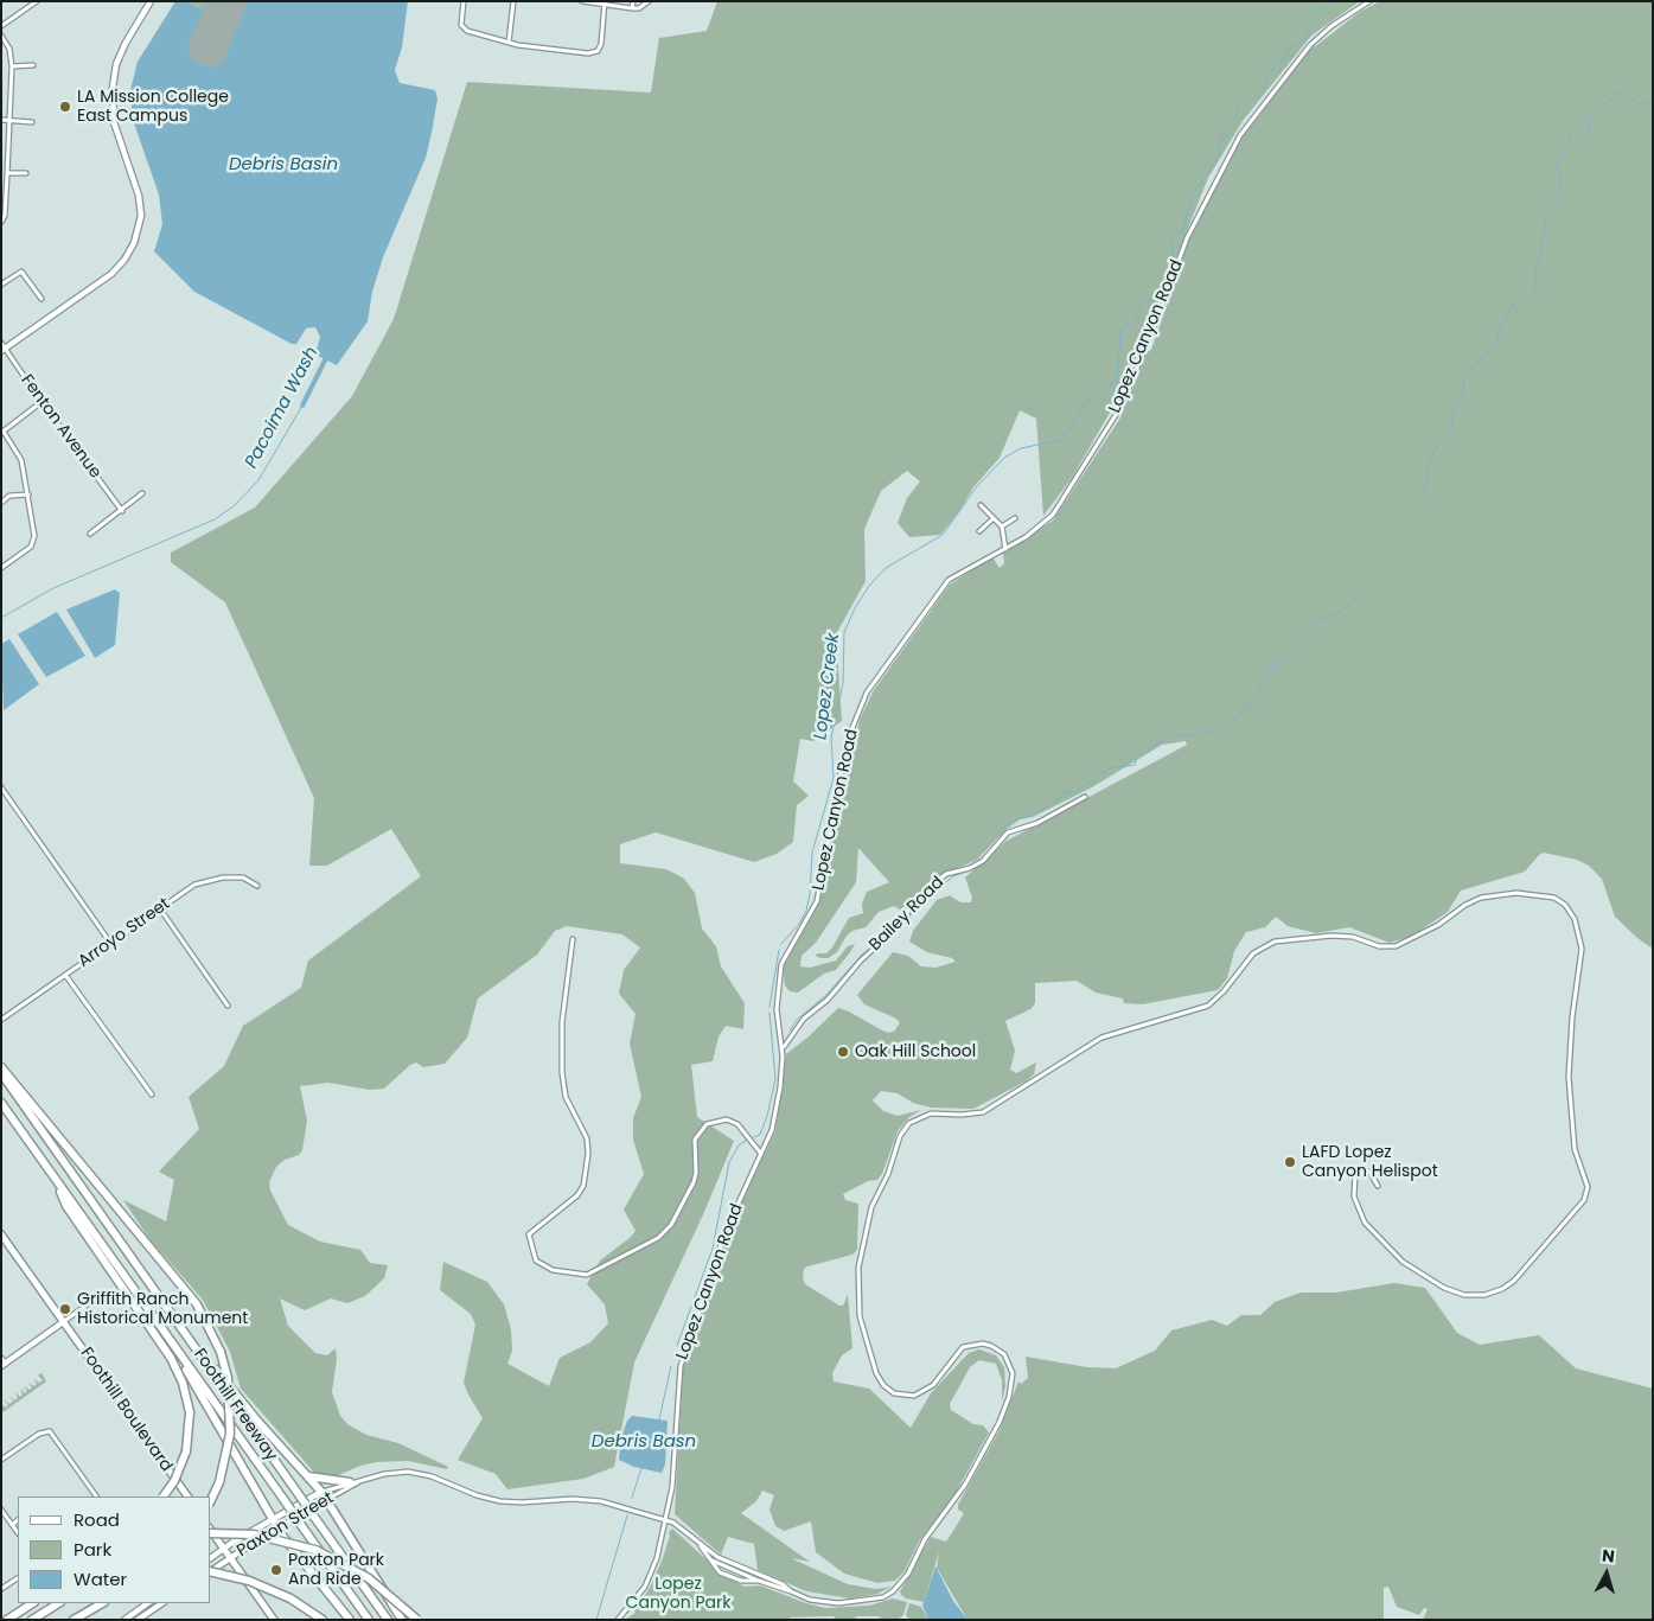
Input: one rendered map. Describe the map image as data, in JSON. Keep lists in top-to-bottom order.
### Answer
{
  "streets": {
    "highway": ["Foothill Freeway"],
    "main road": ["Foothill Boulevard"],
    "street": [
      "Lopez Canyon Road",
      "Fenton Avenue",
      "Bailey Road",
      "Arroyo Street",
      "Paxton Street"
    ]
  },
  "crossings": [
    ["Lopez Canyon Road", "Bailey Road"],
    ["Lopez Canyon Road", "Paxton Street"]
  ],
  "water": [
    "Debris Basin",
    "Pacoima Wash",
    "Lopez Creek",
    "Debris Basn"
  ],
  "parks": ["Lopez Canyon Park"],
  "places": [
    "LA Mission College East Campus",
    "Oak Hill School",
    "LAFD Lopez Canyon Helispot",
    "Griffith Ranch Historical Monument",
    "Paxton Park And Ride"
  ],
  "legend": ["Road", "Park", "Water"],
  "north": "top"
}
